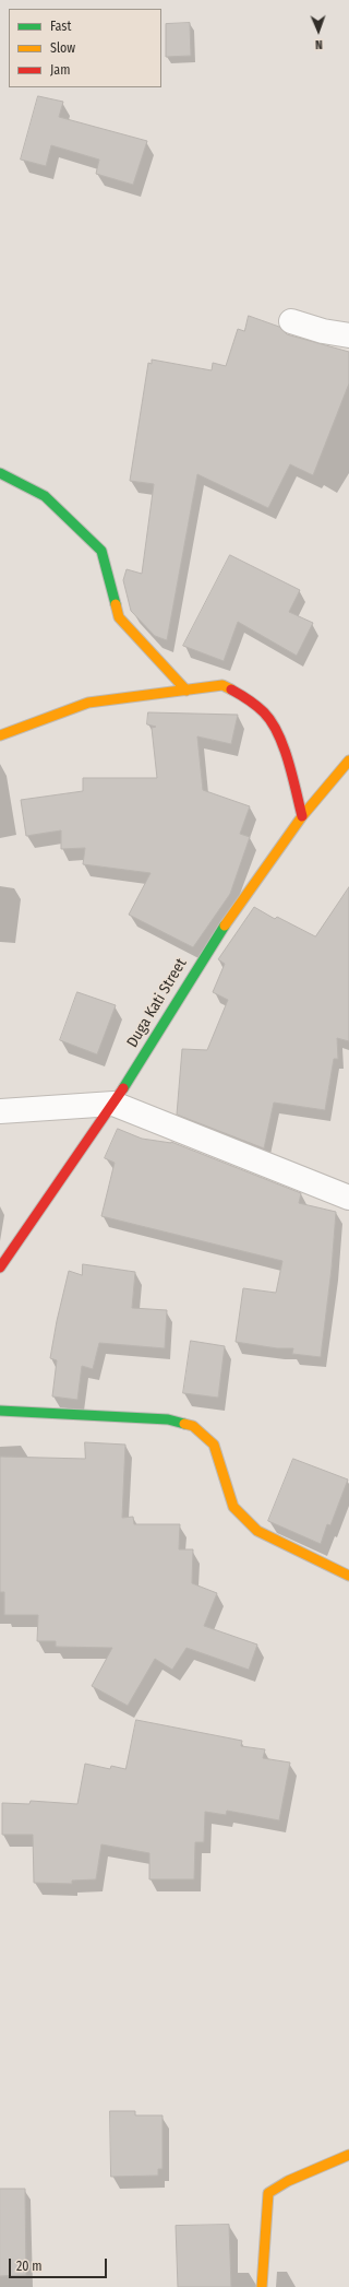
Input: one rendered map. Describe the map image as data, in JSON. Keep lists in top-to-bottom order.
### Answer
{
  "streets": {
    "street": ["Duga Kati Street"]
  },
  "legend": ["Fast", "Slow", "Jam"],
  "scale_bar": "20 m",
  "north": "bottom"
}
